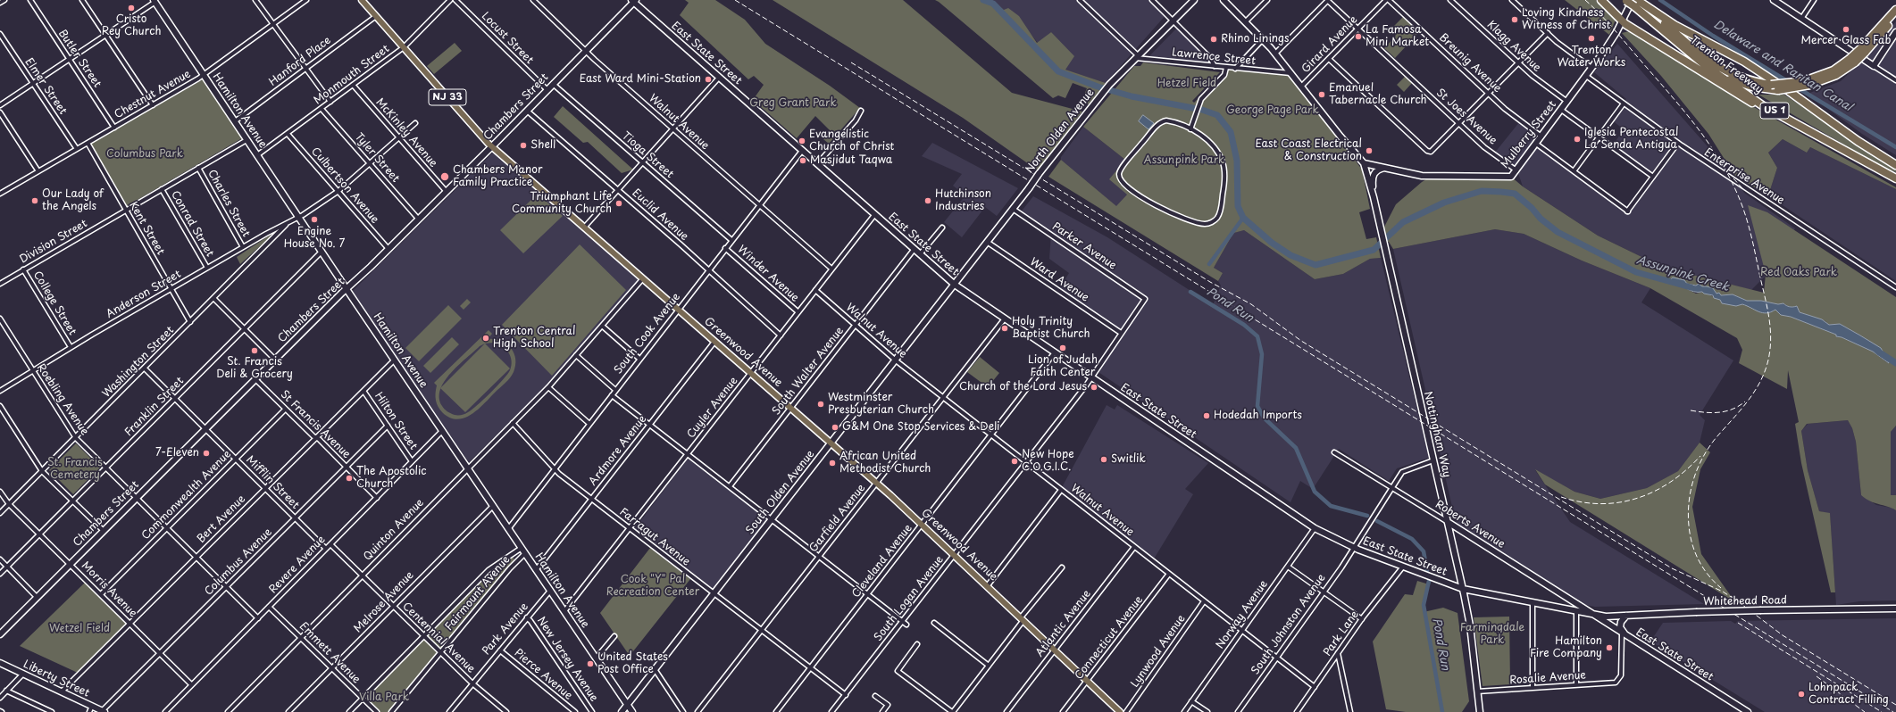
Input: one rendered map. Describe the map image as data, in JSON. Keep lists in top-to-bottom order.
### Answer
{
  "streets": {
    "highway": ["Trenton Freeway", "US 1"],
    "main road": ["NJ 33", "Greenwood Avenue"],
    "street": [
      "Locust Street",
      "Girard Avenue",
      "Klagg Avenue",
      "East State Street",
      "Lawrence Street",
      "Butler Street",
      "Hanford Place",
      "Breunig Avenue",
      "Monmouth Street",
      "Elmer Street",
      "Chestnut Avenue",
      "Chambers Street",
      "Hamilton Avenue",
      "St Joes Avenue",
      "Walnut Avenue",
      "North Olden Avenue",
      "McKinley Avenue",
      "Mulberry Street",
      "Tioga Street",
      "Tyler Street",
      "Enterprise Avenue",
      "Culbertson Avenue",
      "Charles Street",
      "Euclid Avenue",
      "Conrad Street",
      "Kent Street",
      "Division Street",
      "Parker Avenue",
      "Winder Avenue",
      "Ward Avenue",
      "Anderson Street",
      "College Street",
      "South Cook Avenue",
      "Washington Street",
      "South Walter Avenue",
      "Roebling Avenue",
      "Franklin Street",
      "Cuyler Avenue",
      "Hilton Street",
      "St Francis Avenue",
      "Nottingham Way",
      "Ardmore Avenue",
      "Mifflin Street",
      "South Olden Avenue",
      "Commonwealth Avenue",
      "Garfield Avenue",
      "Bert Avenue",
      "Roberts Avenue",
      "Quinton Avenue",
      "Farragut Avenue",
      "Cleveland Avenue",
      "Columbus Avenue",
      "Revere Avenue",
      "Morris Avenue",
      "Fairmount Avenue",
      "South Logan Avenue",
      "Whitehead Road",
      "Melrose Avenue",
      "Norway Avenue",
      "Atlantic Avenue",
      "South Johnston Avenue",
      "Park Avenue",
      "Park Lane",
      "Centennial Avenue",
      "Connecticut Avenue",
      "Lynwood Avenue",
      "Emmett Avenue",
      "New Jersey Avenue",
      "Pierce Avenue",
      "Rosalie Avenue",
      "Liberty Street"
    ]
  },
  "crossings": [
    ["Locust Street", "Chambers Street"],
    ["Girard Avenue", "St Joes Avenue"],
    ["Klagg Avenue", "Mulberry Street"],
    ["East State Street", "Chambers Street"],
    ["East State Street", "North Olden Avenue"],
    ["East State Street", "South Cook Avenue"],
    ["East State Street", "South Walter Avenue"],
    ["East State Street", "Cuyler Avenue"],
    ["East State Street", "Nottingham Way"],
    ["East State Street", "South Olden Avenue"],
    ["East State Street", "Garfield Avenue"],
    ["East State Street", "Roberts Avenue"],
    ["East State Street", "Cleveland Avenue"],
    ["East State Street", "South Logan Avenue"],
    ["East State Street", "Whitehead Road"],
    ["East State Street", "Norway Avenue"],
    ["East State Street", "South Johnston Avenue"],
    ["East State Street", "Park Lane"],
    ["East State Street", "Rosalie Avenue"],
    ["Lawrence Street", "North Olden Avenue"],
    ["Butler Street", "Chestnut Avenue"],
    ["Hanford Place", "Hamilton Avenue"],
    ["Hanford Place", "Greenwood Avenue"],
    ["Breunig Avenue", "Mulberry Street"],
    ["Trenton Freeway", "Mulberry Street"],
    ["Monmouth Street", "Hamilton Avenue"],
    ["Monmouth Street", "McKinley Avenue"],
    ["Monmouth Street", "Tyler Street"],
    ["Monmouth Street", "Culbertson Avenue"],
    ["Monmouth Street", "Greenwood Avenue"],
    ["Elmer Street", "Chestnut Avenue"],
    ["Chestnut Avenue", "Hamilton Avenue"],
    ["Chestnut Avenue", "Kent Street"],
    ["Chambers Street", "Hamilton Avenue"],
    ["Chambers Street", "Walnut Avenue"],
    ["Chambers Street", "McKinley Avenue"],
    ["Chambers Street", "Tioga Street"],
    ["Chambers Street", "Tyler Street"],
    ["Chambers Street", "Culbertson Avenue"],
    ["Chambers Street", "Euclid Avenue"],
    ["Chambers Street", "Greenwood Avenue"],
    ["Chambers Street", "Roebling Avenue"],
    ["Chambers Street", "St Francis Avenue"],
    ["Chambers Street", "Mifflin Street"],
    ["Chambers Street", "Morris Avenue"],
    ["Hamilton Avenue", "Division Street"],
    ["Hamilton Avenue", "Anderson Street"],
    ["Hamilton Avenue", "South Cook Avenue"],
    ["Hamilton Avenue", "Franklin Street"],
    ["Hamilton Avenue", "Cuyler Avenue"],
    ["Hamilton Avenue", "Ardmore Avenue"],
    ["Hamilton Avenue", "South Olden Avenue"],
    ["Hamilton Avenue", "Bert Avenue"],
    ["Hamilton Avenue", "Quinton Avenue"],
    ["Hamilton Avenue", "Revere Avenue"],
    ["Hamilton Avenue", "Fairmount Avenue"],
    ["Hamilton Avenue", "Melrose Avenue"],
    ["Hamilton Avenue", "Park Avenue"],
    ["St Joes Avenue", "Mulberry Street"],
    ["Walnut Avenue", "South Cook Avenue"],
    ["Walnut Avenue", "South Walter Avenue"],
    ["Walnut Avenue", "Cuyler Avenue"],
    ["Walnut Avenue", "South Olden Avenue"],
    ["Walnut Avenue", "Garfield Avenue"],
    ["Walnut Avenue", "Cleveland Avenue"],
    ["Walnut Avenue", "South Logan Avenue"],
    ["Walnut Avenue", "Norway Avenue"],
    ["Walnut Avenue", "Atlantic Avenue"],
    ["Walnut Avenue", "South Johnston Avenue"],
    ["Walnut Avenue", "Park Lane"],
    ["Walnut Avenue", "Connecticut Avenue"],
    ["Walnut Avenue", "Lynwood Avenue"],
    ["North Olden Avenue", "Parker Avenue"],
    ["North Olden Avenue", "Ward Avenue"],
    ["North Olden Avenue", "South Olden Avenue"],
    ["McKinley Avenue", "Anderson Street"],
    ["Mulberry Street", "Enterprise Avenue"],
    ["Mulberry Street", "Nottingham Way"],
    ["Tioga Street", "South Cook Avenue"],
    ["Tyler Street", "Anderson Street"],
    ["Culbertson Avenue", "Anderson Street"],
    ["Charles Street", "Division Street"],
    ["Charles Street", "Anderson Street"],
    ["Euclid Avenue", "South Cook Avenue"],
    ["Euclid Avenue", "Cuyler Avenue"],
    ["Conrad Street", "Division Street"],
    ["Conrad Street", "Anderson Street"],
    ["Kent Street", "Division Street"],
    ["Kent Street", "Anderson Street"],
    ["Kent Street", "Washington Street"],
    ["Division Street", "College Street"],
    ["Parker Avenue", "South Logan Avenue"],
    ["Winder Avenue", "South Cook Avenue"],
    ["Winder Avenue", "Cuyler Avenue"],
    ["Ward Avenue", "South Logan Avenue"],
    ["Anderson Street", "College Street"],
    ["Anderson Street", "Washington Street"],
    ["Anderson Street", "Roebling Avenue"],
    ["South Cook Avenue", "Greenwood Avenue"],
    ["South Cook Avenue", "Farragut Avenue"],
    ["Greenwood Avenue", "South Walter Avenue"],
    ["Greenwood Avenue", "Cuyler Avenue"],
    ["Greenwood Avenue", "Ardmore Avenue"],
    ["Greenwood Avenue", "South Olden Avenue"],
    ["Greenwood Avenue", "Garfield Avenue"],
    ["Greenwood Avenue", "Quinton Avenue"],
    ["Greenwood Avenue", "Cleveland Avenue"],
    ["Greenwood Avenue", "South Logan Avenue"],
    ["Greenwood Avenue", "Atlantic Avenue"],
    ["Greenwood Avenue", "Connecticut Avenue"],
    ["Washington Street", "Roebling Avenue"],
    ["Washington Street", "Mifflin Street"],
    ["Washington Street", "Morris Avenue"],
    ["Roebling Avenue", "Franklin Street"],
    ["Roebling Avenue", "Commonwealth Avenue"],
    ["Roebling Avenue", "Bert Avenue"],
    ["Roebling Avenue", "Columbus Avenue"],
    ["Roebling Avenue", "Revere Avenue"],
    ["Franklin Street", "Mifflin Street"],
    ["Franklin Street", "Morris Avenue"],
    ["Cuyler Avenue", "Farragut Avenue"],
    ["Hilton Street", "Bert Avenue"],
    ["Hilton Street", "Columbus Avenue"],
    ["Hilton Street", "Revere Avenue"],
    ["St Francis Avenue", "Commonwealth Avenue"],
    ["St Francis Avenue", "Bert Avenue"],
    ["St Francis Avenue", "Columbus Avenue"],
    ["St Francis Avenue", "Revere Avenue"],
    ["Nottingham Way", "Roberts Avenue"],
    ["Nottingham Way", "South Johnston Avenue"],
    ["Nottingham Way", "Rosalie Avenue"],
    ["Ardmore Avenue", "Farragut Avenue"],
    ["Mifflin Street", "Commonwealth Avenue"],
    ["Mifflin Street", "Bert Avenue"],
    ["Mifflin Street", "Columbus Avenue"],
    ["Mifflin Street", "Revere Avenue"],
    ["South Olden Avenue", "Farragut Avenue"],
    ["Commonwealth Avenue", "Morris Avenue"],
    ["Garfield Avenue", "Farragut Avenue"],
    ["Bert Avenue", "Morris Avenue"],
    ["Bert Avenue", "Liberty Street"],
    ["Roberts Avenue", "Whitehead Road"],
    ["Roberts Avenue", "South Johnston Avenue"],
    ["Quinton Avenue", "Farragut Avenue"],
    ["Quinton Avenue", "Centennial Avenue"],
    ["Quinton Avenue", "Emmett Avenue"],
    ["Farragut Avenue", "Cleveland Avenue"],
    ["Farragut Avenue", "South Logan Avenue"],
    ["Columbus Avenue", "Morris Avenue"],
    ["Columbus Avenue", "Liberty Street"],
    ["Revere Avenue", "Morris Avenue"],
    ["Revere Avenue", "Centennial Avenue"],
    ["Revere Avenue", "Emmett Avenue"],
    ["Fairmount Avenue", "Centennial Avenue"],
    ["Melrose Avenue", "Centennial Avenue"],
    ["Melrose Avenue", "Emmett Avenue"],
    ["Park Avenue", "Centennial Avenue"],
    ["Park Avenue", "New Jersey Avenue"],
    ["Park Avenue", "Pierce Avenue"]
  ],
  "water": ["Delaware and Raritan Canal", "Assunpink Creek", "Pond Run"],
  "parks": [
    "Hetzel Field",
    "Greg Grant Park",
    "George Page Park",
    "Columbus Park",
    "Assunpink Park",
    "Red Oaks Park",
    "St. Francis Cemetery",
    "Cook \"Y\" Pal Recreation Center",
    "Farmingdale Park",
    "Wetzel Field",
    "Villa Park"
  ],
  "places": [
    "Cristo Rey Church",
    "Loving Kindness Witness of Christ",
    "Mercer Glass Fab",
    "La Famosa Mini Market",
    "Trenton Water Works",
    "Rhino Linings",
    "East Ward Mini-Station",
    "Emanuel Tabernacle Church",
    "Iglesia Pentecostal La Senda Antigua",
    "Evangelistic Church of Christ",
    "Shell",
    "East Coast Electrical & Construction",
    "Masjidut Taqwa",
    "Chambers Manor Family Practice",
    "Our Lady of the Angels",
    "Hutchinson Industries",
    "Triumphant Life Community Church",
    "Engine House No. 7",
    "Holy Trinity Baptist Church",
    "Trenton Central High School",
    "Lion of Judah Faith Center",
    "St. Francis Deli & Grocery",
    "Church of the Lord Jesus",
    "Westminster Presbyterian Church",
    "Hodedah Imports",
    "G&M One Stop Services & Deli",
    "7-Eleven",
    "Switlik",
    "New Hope C.O.G.I.C.",
    "African United Methodist Church",
    "The Apostolic Church",
    "Hamilton Fire Company",
    "United States Post Office",
    "Lohnpack Contract Filling"
  ]
}
